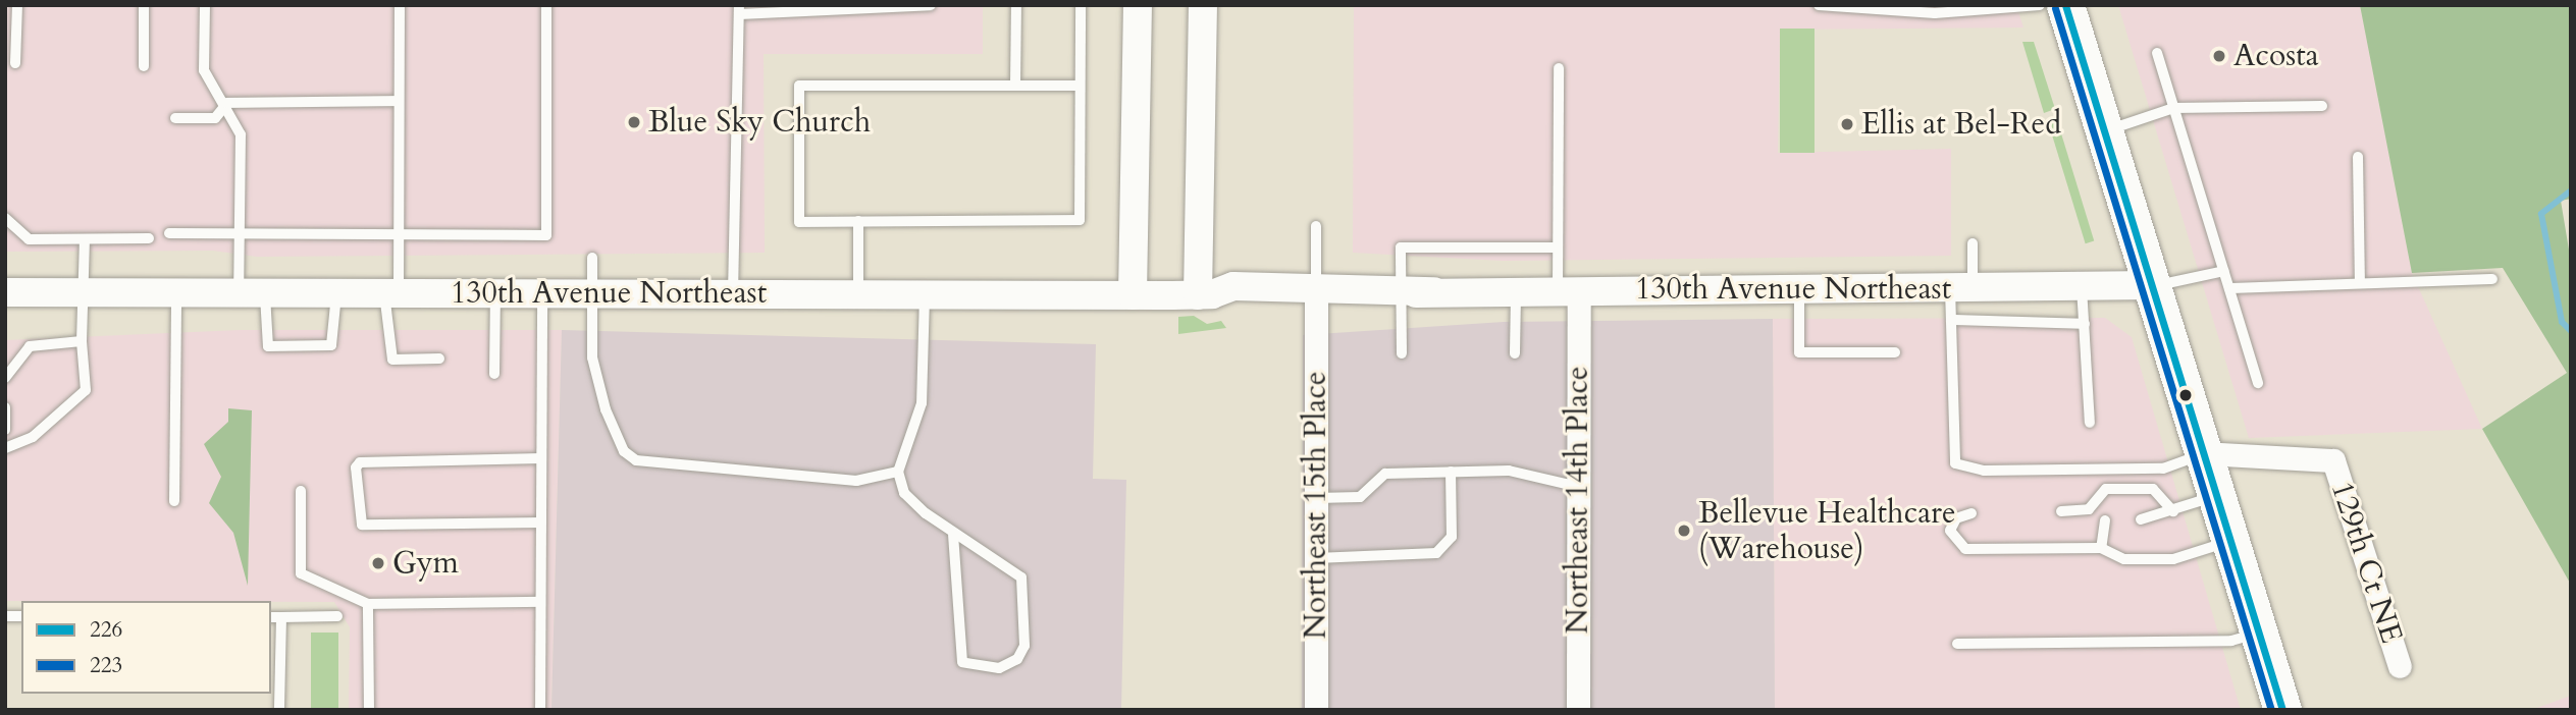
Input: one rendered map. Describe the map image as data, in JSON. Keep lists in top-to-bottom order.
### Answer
{
  "streets": {
    "street": [
      "130th Avenue Northeast",
      "Northeast 14th Place",
      "Northeast 15th Place",
      "129th Ct NE"
    ]
  },
  "crossings": [
    ["130th Avenue Northeast", "Northeast 14th Place"],
    ["130th Avenue Northeast", "Northeast 15th Place"]
  ],
  "places": [
    "Acosta",
    "Blue Sky Church",
    "Ellis at Bel-Red",
    "Bellevue Healthcare (Warehouse)",
    "Gym"
  ],
  "lines": ["transit line 226", "transit line 223"],
  "legend": ["226", "223"]
}
